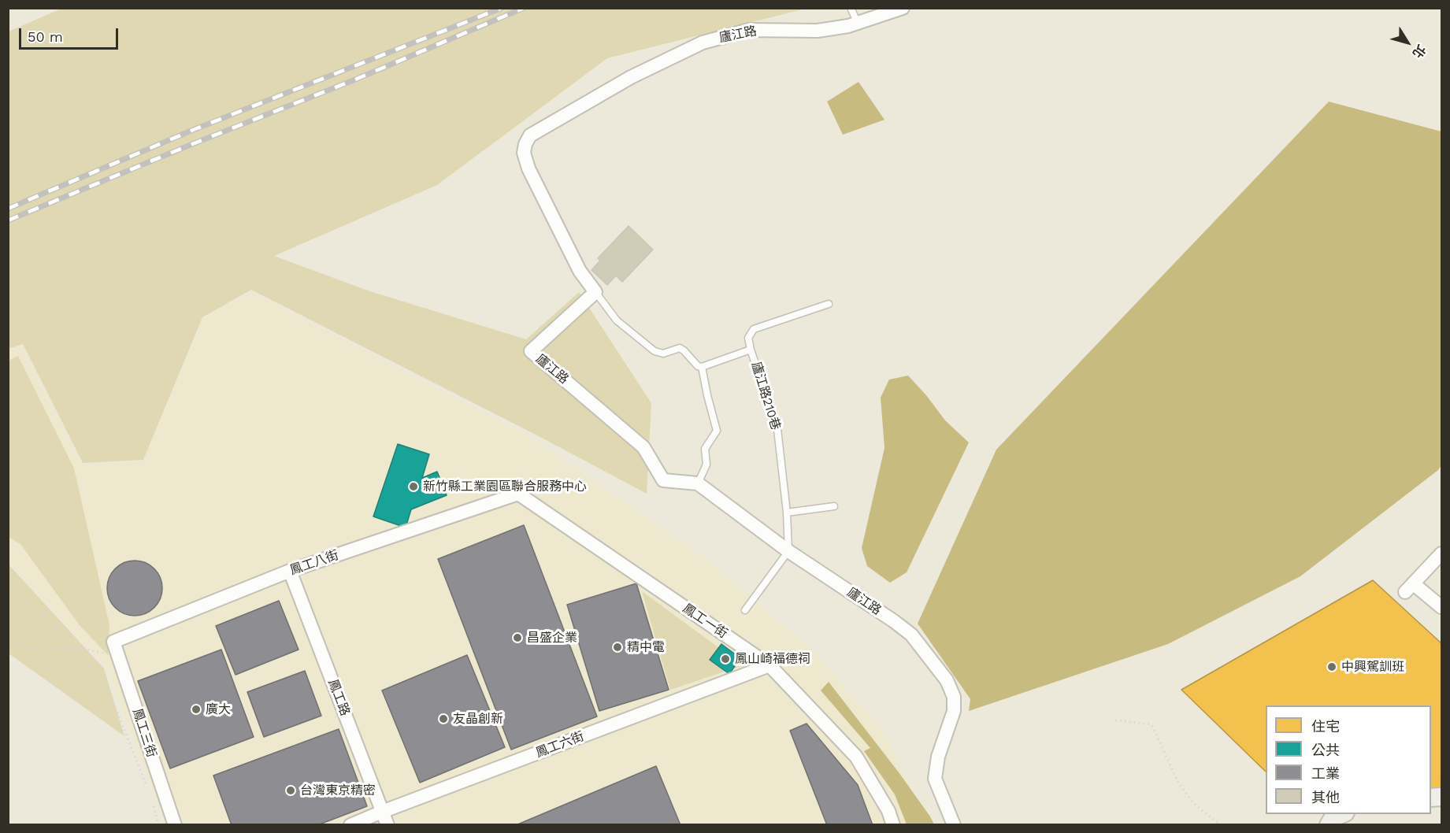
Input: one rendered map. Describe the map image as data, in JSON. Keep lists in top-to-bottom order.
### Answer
{
  "streets": {
    "street": [
      "廬江路",
      "鳳工八街",
      "鳳工一街",
      "鳳工路",
      "鳳工三街",
      "鳳工六街"
    ],
    "lane": ["廬江路210巷"]
  },
  "crossings": [
    ["廬江路", "廬江路210巷"],
    ["鳳工八街", "鳳工一街"],
    ["鳳工八街", "鳳工路"],
    ["鳳工八街", "鳳工三街"],
    ["鳳工一街", "鳳工六街"],
    ["鳳工路", "鳳工六街"]
  ],
  "places": [
    "新竹縣工業園區聯合服務中心",
    "昌盛企業",
    "精中電",
    "鳳山崎福德祠",
    "中興駕訓班",
    "廣大",
    "友晶創新",
    "台灣東京精密"
  ],
  "legend": [
    "住宅",
    "公共",
    "工業",
    "其他"
  ],
  "scale_bar": "50 m",
  "north": "bottom right"
}
